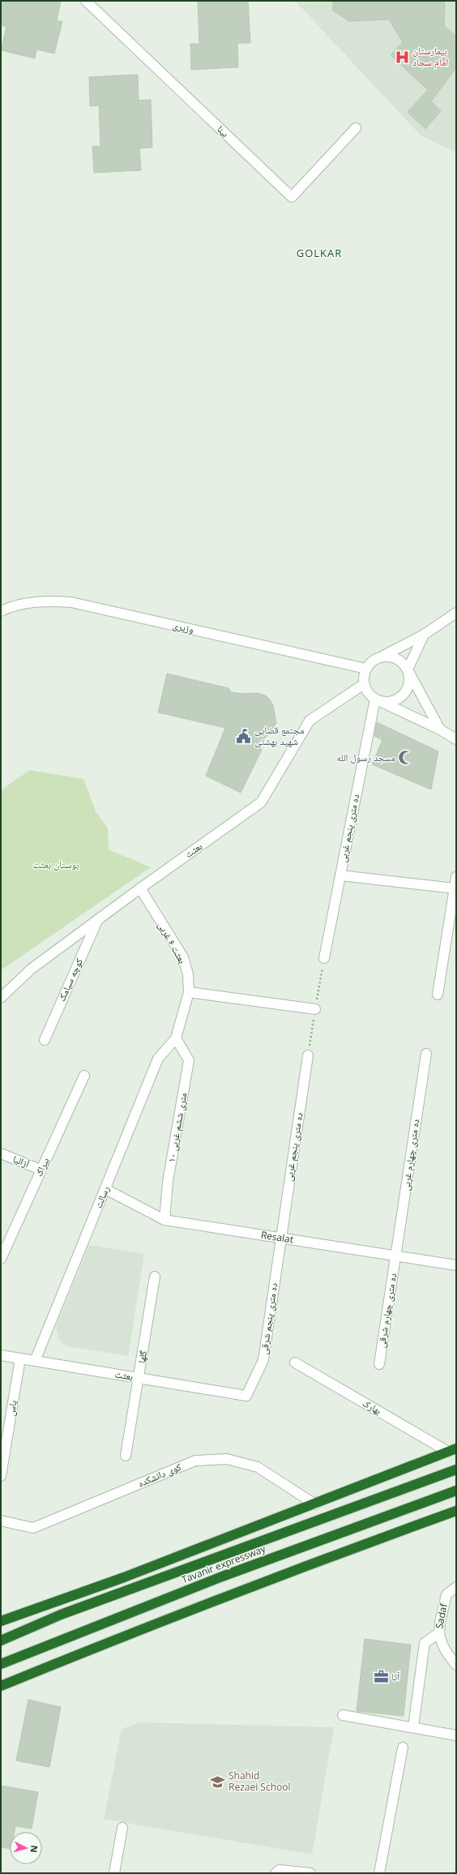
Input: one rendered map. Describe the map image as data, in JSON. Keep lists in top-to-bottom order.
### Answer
{
  "streets": {
    "highway": ["Tavanir expressway"],
    "street": [
      "بینا",
      "وزیری",
      "ده متری پنجم غربی",
      "بعثت",
      "بعثت ۶ غربی",
      "کوچه سیامک",
      "۱۰ متری ششم غربی",
      "ده متری چهارم غربی",
      "آزالیا",
      "بیراک",
      "رسالت",
      "Resalat",
      "ده متری چهارم شرقی",
      "ده متری پنجم شرقی",
      "گلها",
      "بهارک",
      "یاس",
      "کوی دانشکده",
      "Sadaf"
    ]
  },
  "crossings": [
    ["وزیری", "ده متری پنجم غربی"],
    ["وزیری", "بعثت"],
    ["ده متری پنجم غربی", "بعثت"],
    ["ده متری پنجم غربی", "Resalat"],
    ["ده متری پنجم غربی", "ده متری پنجم شرقی"],
    ["بعثت", "بعثت ۶ غربی"],
    ["بعثت", "کوچه سیامک"],
    ["بعثت", "رسالت"],
    ["بعثت", "ده متری پنجم شرقی"],
    ["بعثت", "گلها"],
    ["بعثت", "یاس"],
    ["بعثت ۶ غربی", "۱۰ متری ششم غربی"],
    ["بعثت ۶ غربی", "رسالت"],
    ["۱۰ متری ششم غربی", "رسالت"],
    ["۱۰ متری ششم غربی", "Resalat"],
    ["ده متری چهارم غربی", "Resalat"],
    ["ده متری چهارم غربی", "ده متری چهارم شرقی"],
    ["آزالیا", "بیراک"],
    ["رسالت", "Resalat"],
    ["Resalat", "ده متری چهارم شرقی"],
    ["Resalat", "ده متری پنجم شرقی"]
  ],
  "districts": ["GOLKAR"],
  "parks": ["بوستان بعثت"],
  "places": {
    "hospital": ["بیمارستان امام سجاد"],
    "public building": ["مجتمع قضایی شهید بهشتی"],
    "mosque": ["مسجد رسول الله"],
    "office": ["آتا"],
    "school or university": ["Shahid Rezaei School"]
  },
  "north": "right"
}
